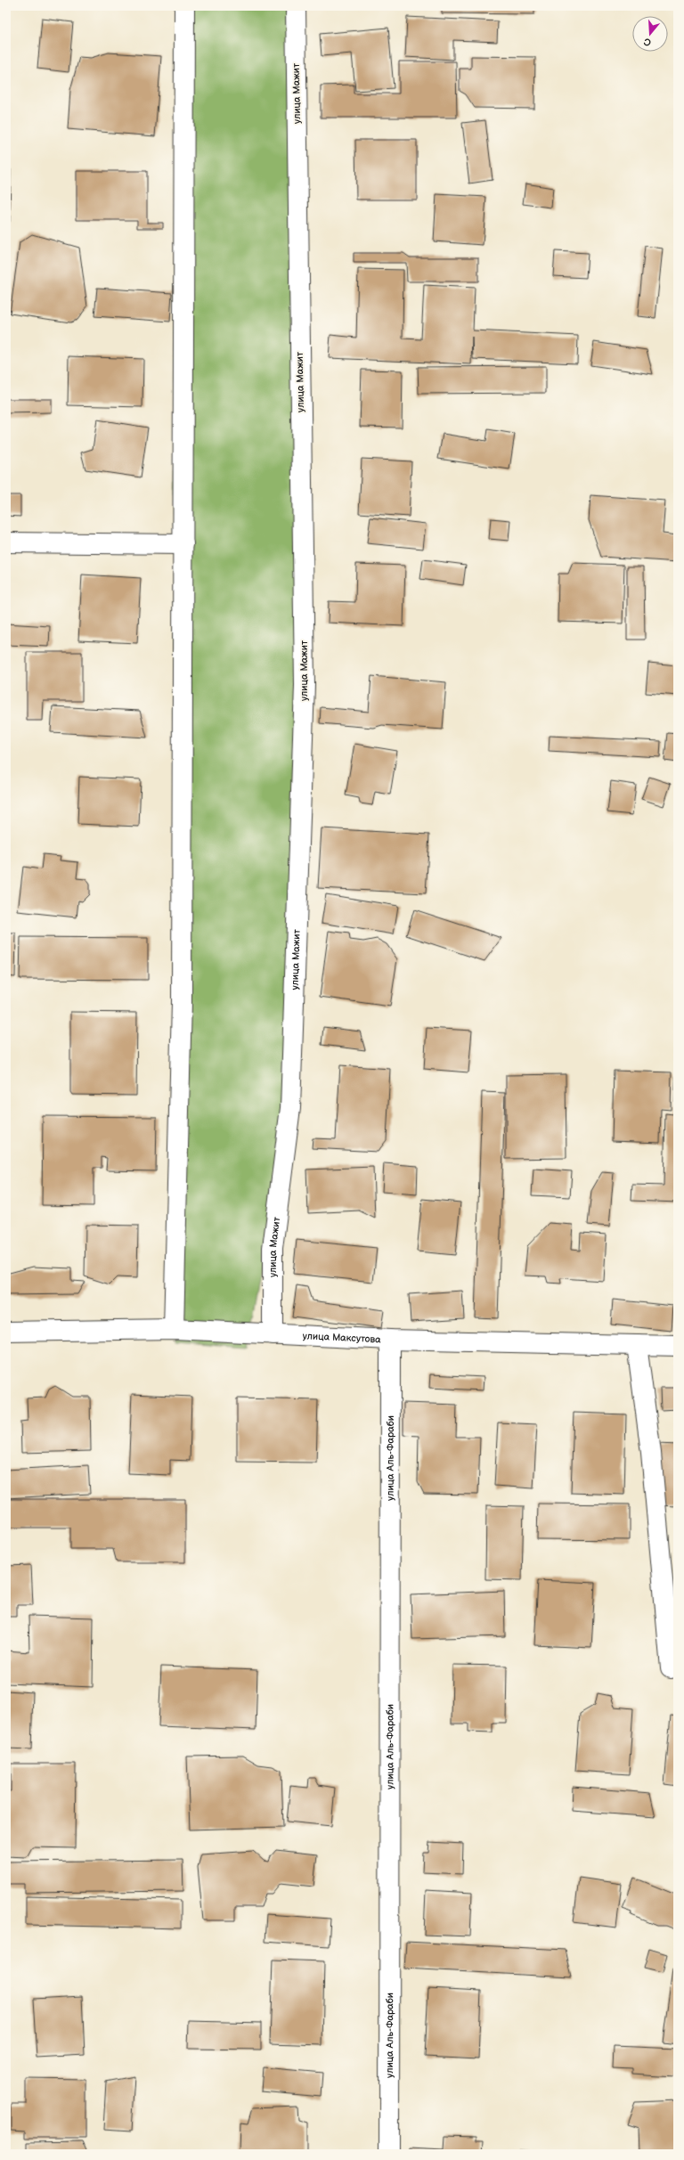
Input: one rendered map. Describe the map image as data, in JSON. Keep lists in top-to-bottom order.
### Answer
{
  "streets": {
    "street": ["улица Мажит", "улица Максутова", "улица Аль-Фараби"]
  },
  "crossings": [
    ["улица Мажит", "улица Максутова"],
    ["улица Максутова", "улица Аль-Фараби"]
  ],
  "north": "bottom"
}
